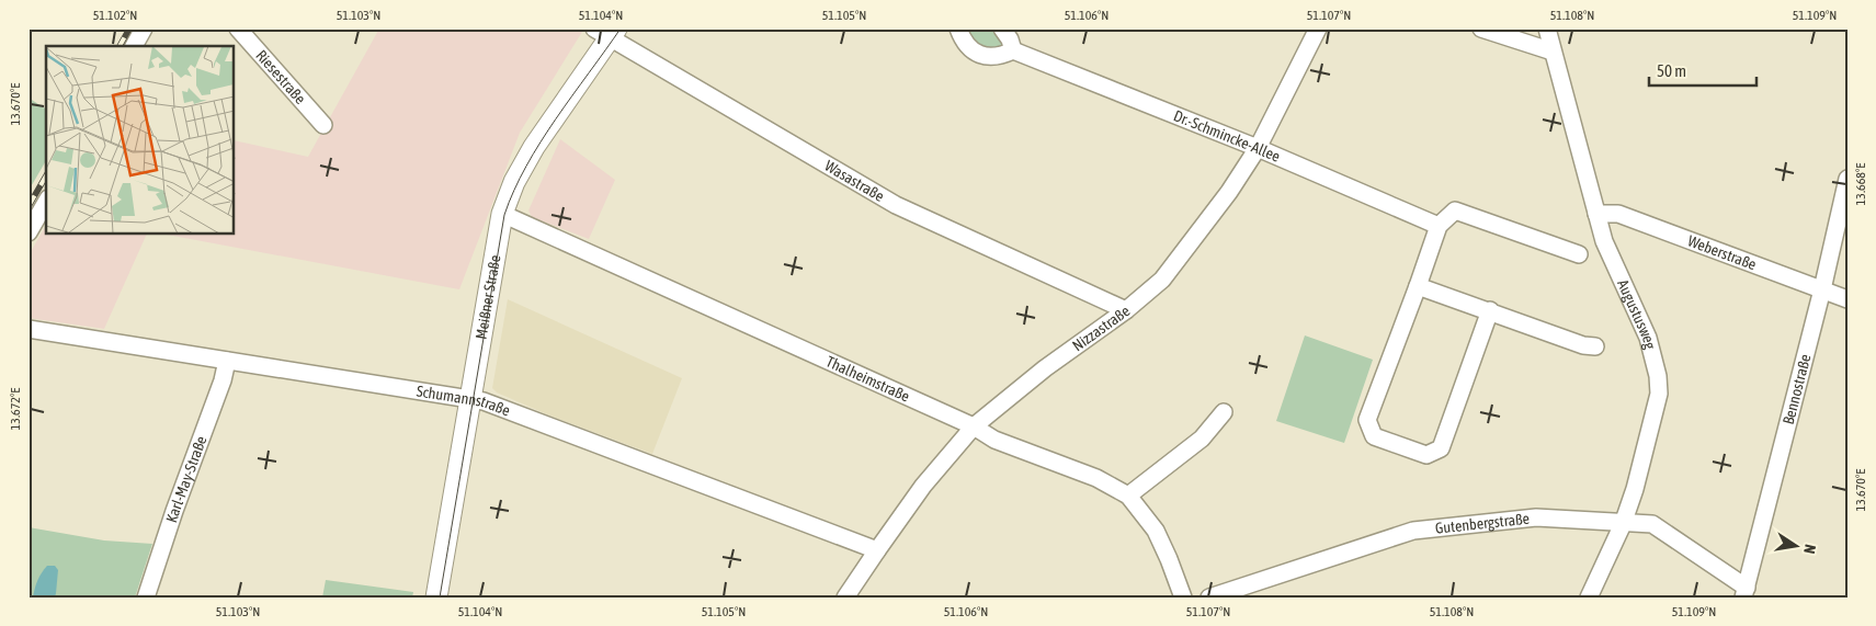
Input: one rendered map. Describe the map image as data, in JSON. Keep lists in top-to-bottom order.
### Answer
{
  "streets": {
    "main road": ["Meißner Straße"],
    "street": [
      "Riesestraße",
      "Dr.-Schmincke-Allee",
      "Wasastraße",
      "Weberstraße",
      "Augustusweg",
      "Nizzastraße",
      "Thalheimstraße",
      "Bennostraße",
      "Schumannstraße",
      "Karl-May-Straße",
      "Gutenbergstraße"
    ]
  },
  "crossings": [
    ["Dr.-Schmincke-Allee", "Nizzastraße"],
    ["Wasastraße", "Meißner Straße"],
    ["Wasastraße", "Nizzastraße"],
    ["Weberstraße", "Augustusweg"],
    ["Weberstraße", "Bennostraße"],
    ["Meißner Straße", "Thalheimstraße"],
    ["Meißner Straße", "Schumannstraße"],
    ["Augustusweg", "Gutenbergstraße"],
    ["Nizzastraße", "Thalheimstraße"],
    ["Nizzastraße", "Schumannstraße"],
    ["Bennostraße", "Gutenbergstraße"],
    ["Schumannstraße", "Karl-May-Straße"]
  ],
  "scale_bar": "50 m",
  "north": "right",
  "coordinates": [
    "51.102°N",
    "51.103°N",
    "51.104°N",
    "51.105°N",
    "51.106°N",
    "51.107°N",
    "51.108°N",
    "51.109°N",
    "13.670°E",
    "13.668°E",
    "13.672°E"
  ]
}
